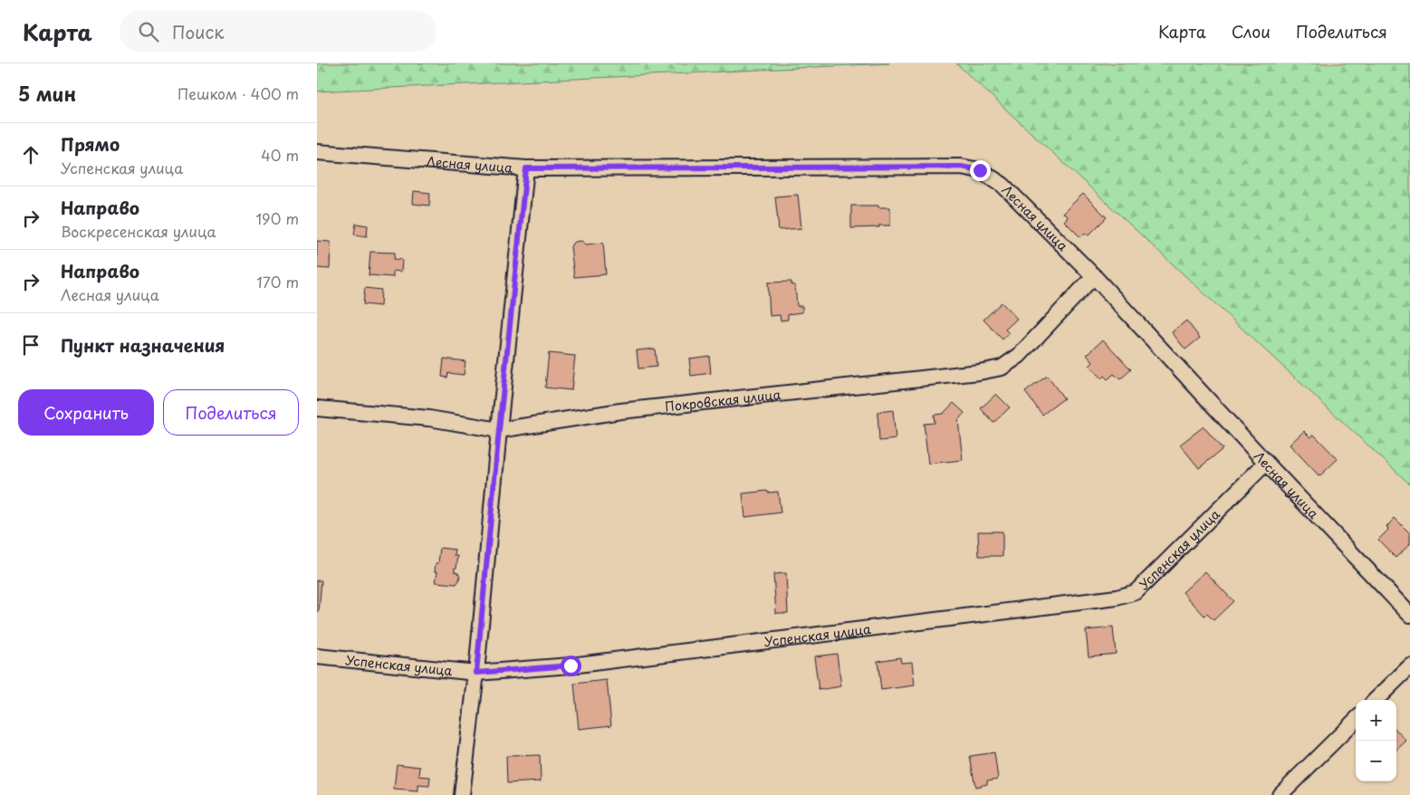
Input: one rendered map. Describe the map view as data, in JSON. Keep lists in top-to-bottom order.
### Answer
{
  "streets": {
    "street": ["Лесная улица", "Покровская улица", "Успенская улица"]
  },
  "crossings": [
    ["Лесная улица", "Покровская улица"],
    ["Лесная улица", "Успенская улица"]
  ],
  "page": {
    "header": "Карта",
    "search": "Поиск",
    "nav": ["Карта", "Слои", "Поделиться"],
    "heading": ["5 мин", "Пешком · 400 m"],
    "list": [
      ["Прямо", "Успенская улица", "40 m"],
      ["Направо", "Воскресенская улица", "190 m"],
      ["Направо", "Лесная улица", "170 m"],
      "Пункт назначения"
    ],
    "buttons": ["Сохранить", "Поделиться"],
    "map_buttons": ["+", "−"]
  }
}
